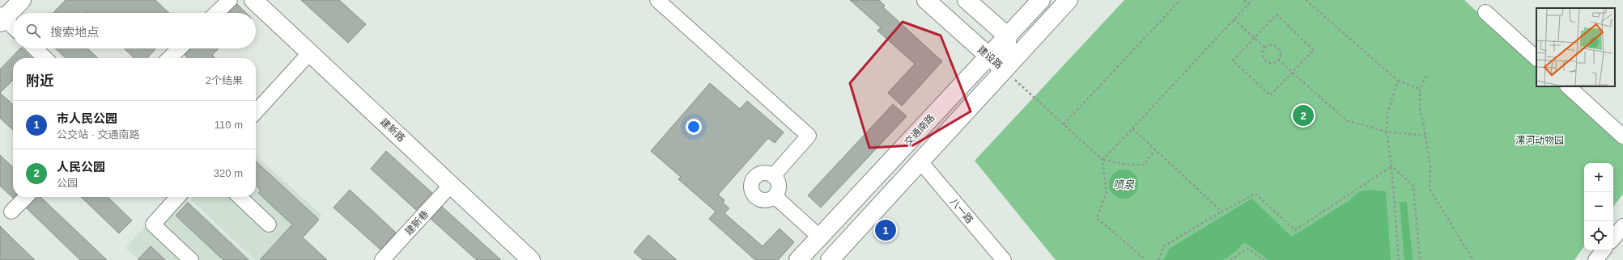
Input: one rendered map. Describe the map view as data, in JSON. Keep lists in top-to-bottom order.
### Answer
{
  "streets": {
    "main road": ["建设路", "建新路", "交通南路"],
    "street": ["八一路", "建新巷"]
  },
  "crossings": [
    ["建设路", "交通南路"],
    ["建新路", "建新巷"]
  ],
  "water": ["喷泉"],
  "parks": ["漯河动物园"],
  "page": {
    "search": "搜索地点",
    "heading": ["附近", "2个结果"],
    "list": [
      {
        "mark": "1",
        "name": "市人民公园",
        "note": "公交站 · 交通南路",
        "value": "110 m"
      },
      {
        "mark": "2",
        "name": "人民公园",
        "note": "公园",
        "value": "320 m"
      }
    ],
    "pins": ["2", "1"],
    "map_buttons": ["+", "−"]
  }
}
